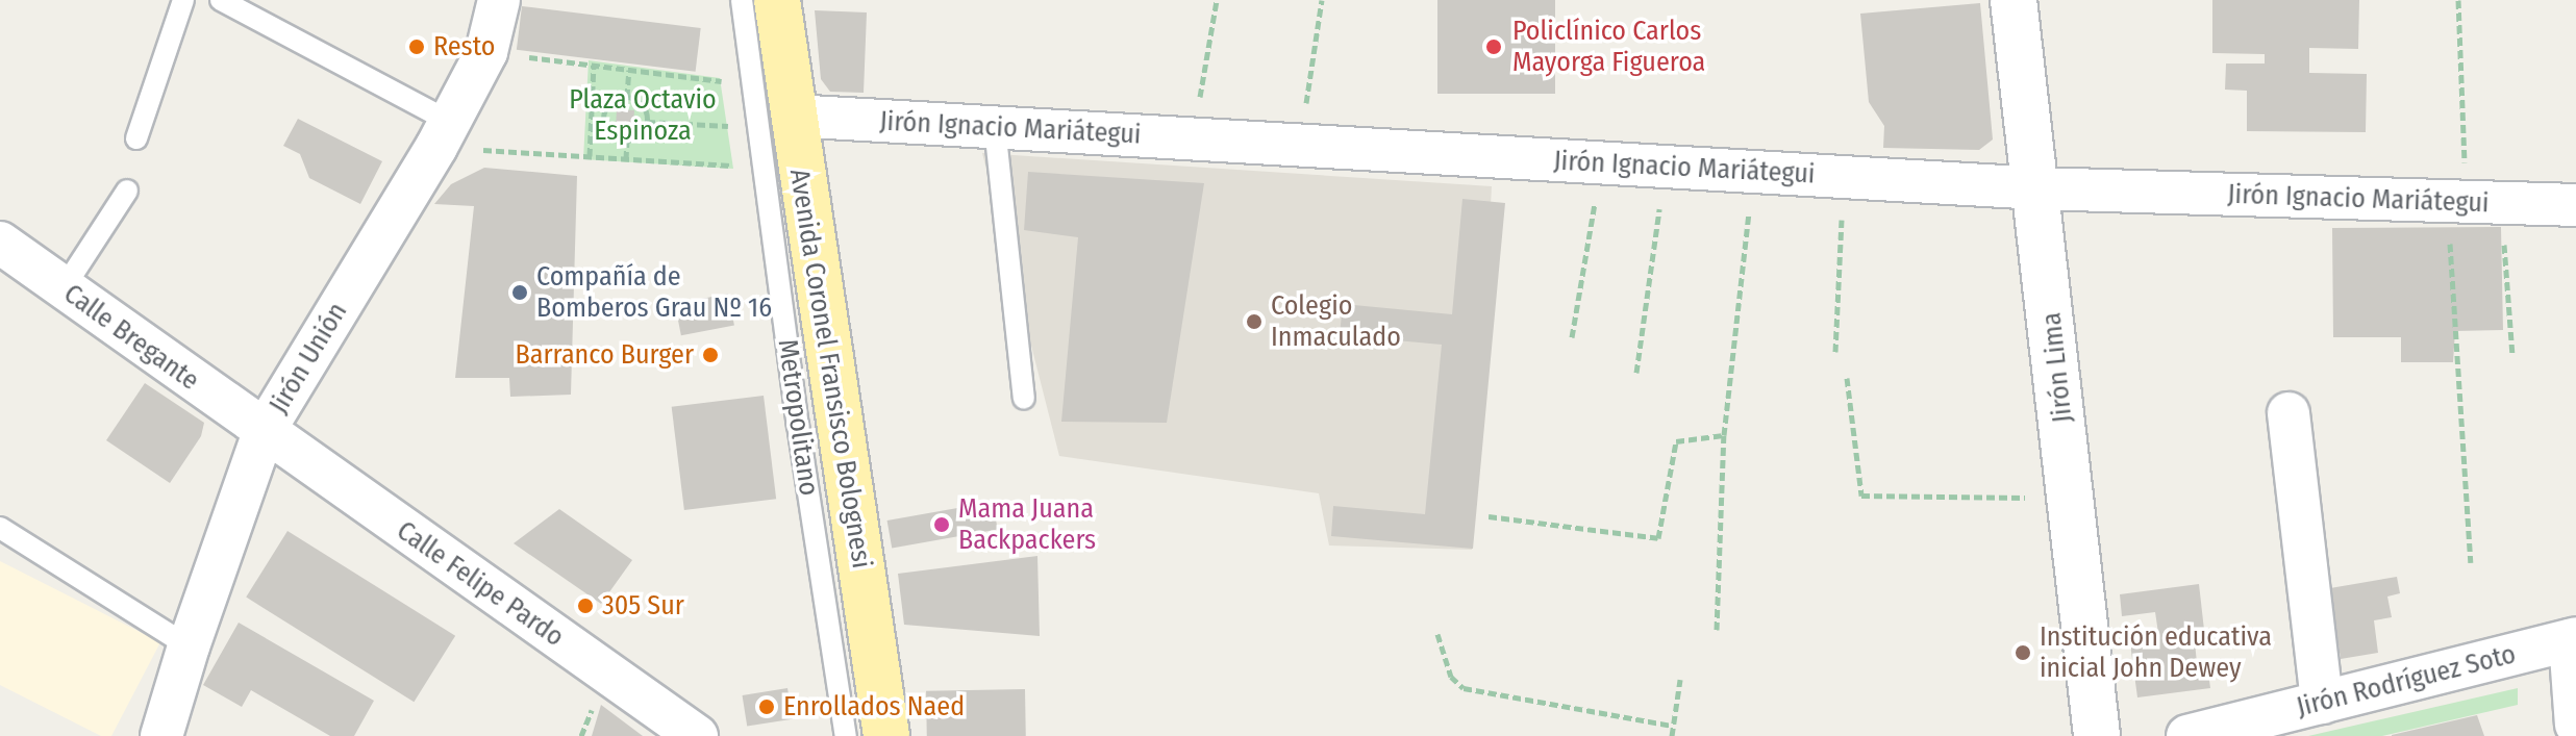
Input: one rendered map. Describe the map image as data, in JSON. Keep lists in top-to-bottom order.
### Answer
{
  "streets": {
    "main road": ["Avenida Coronel Fransisco Bolognesi"],
    "street": [
      "Jirón Ignacio Mariátegui",
      "Calle Bregante",
      "Jirón Unión",
      "Jirón Lima",
      "Calle Felipe Pardo",
      "Jirón Rodríguez Soto"
    ],
    "lane": ["Metropolitano"]
  },
  "crossings": [
    ["Jirón Ignacio Mariátegui", "Jirón Lima"],
    ["Jirón Ignacio Mariátegui", "Avenida Coronel Fransisco Bolognesi"],
    ["Calle Bregante", "Jirón Unión"],
    ["Calle Bregante", "Calle Felipe Pardo"],
    ["Jirón Unión", "Calle Felipe Pardo"]
  ],
  "parks": ["Plaza Octavio Espinoza"],
  "places": [
    "Resto",
    "Policlínico Carlos Mayorga Figueroa",
    "Compañía de Bomberos Grau Nº 16",
    "Colegio Inmaculado",
    "Barranco Burger",
    "Mama Juana Backpackers",
    "305 Sur",
    "Institución educativa inicial John Dewey",
    "Enrollados Naed"
  ]
}
